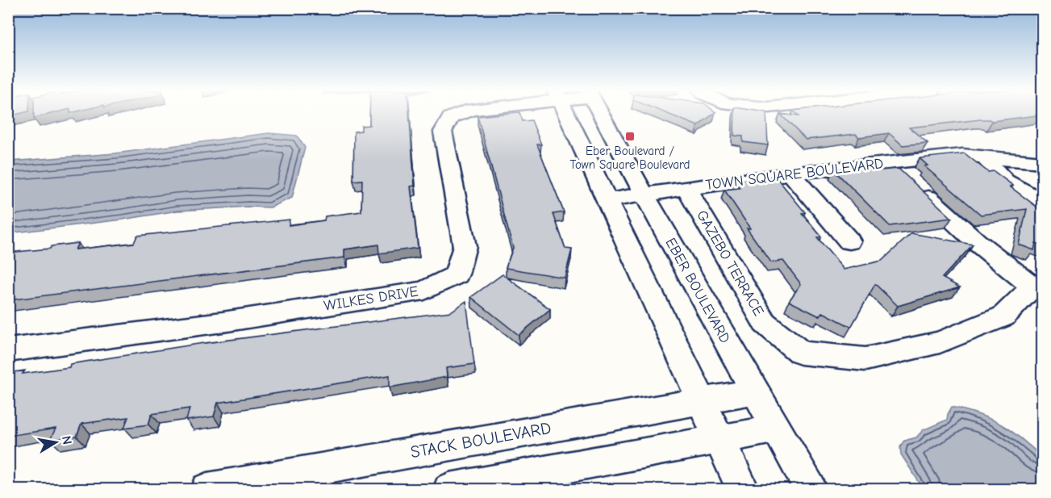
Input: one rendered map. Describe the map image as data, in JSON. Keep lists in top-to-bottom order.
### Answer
{
  "streets": {
    "street": [
      "TOWN SQUARE BOULEVARD",
      "GAZEBO TERRACE",
      "EBER BOULEVARD",
      "WILKES DRIVE",
      "STACK BOULEVARD"
    ]
  },
  "crossings": [
    ["TOWN SQUARE BOULEVARD", "GAZEBO TERRACE"],
    ["TOWN SQUARE BOULEVARD", "EBER BOULEVARD"],
    ["EBER BOULEVARD", "STACK BOULEVARD"]
  ],
  "places": {
    "transit": ["Eber Boulevard / Town Square Boulevard"]
  },
  "north": "right"
}
